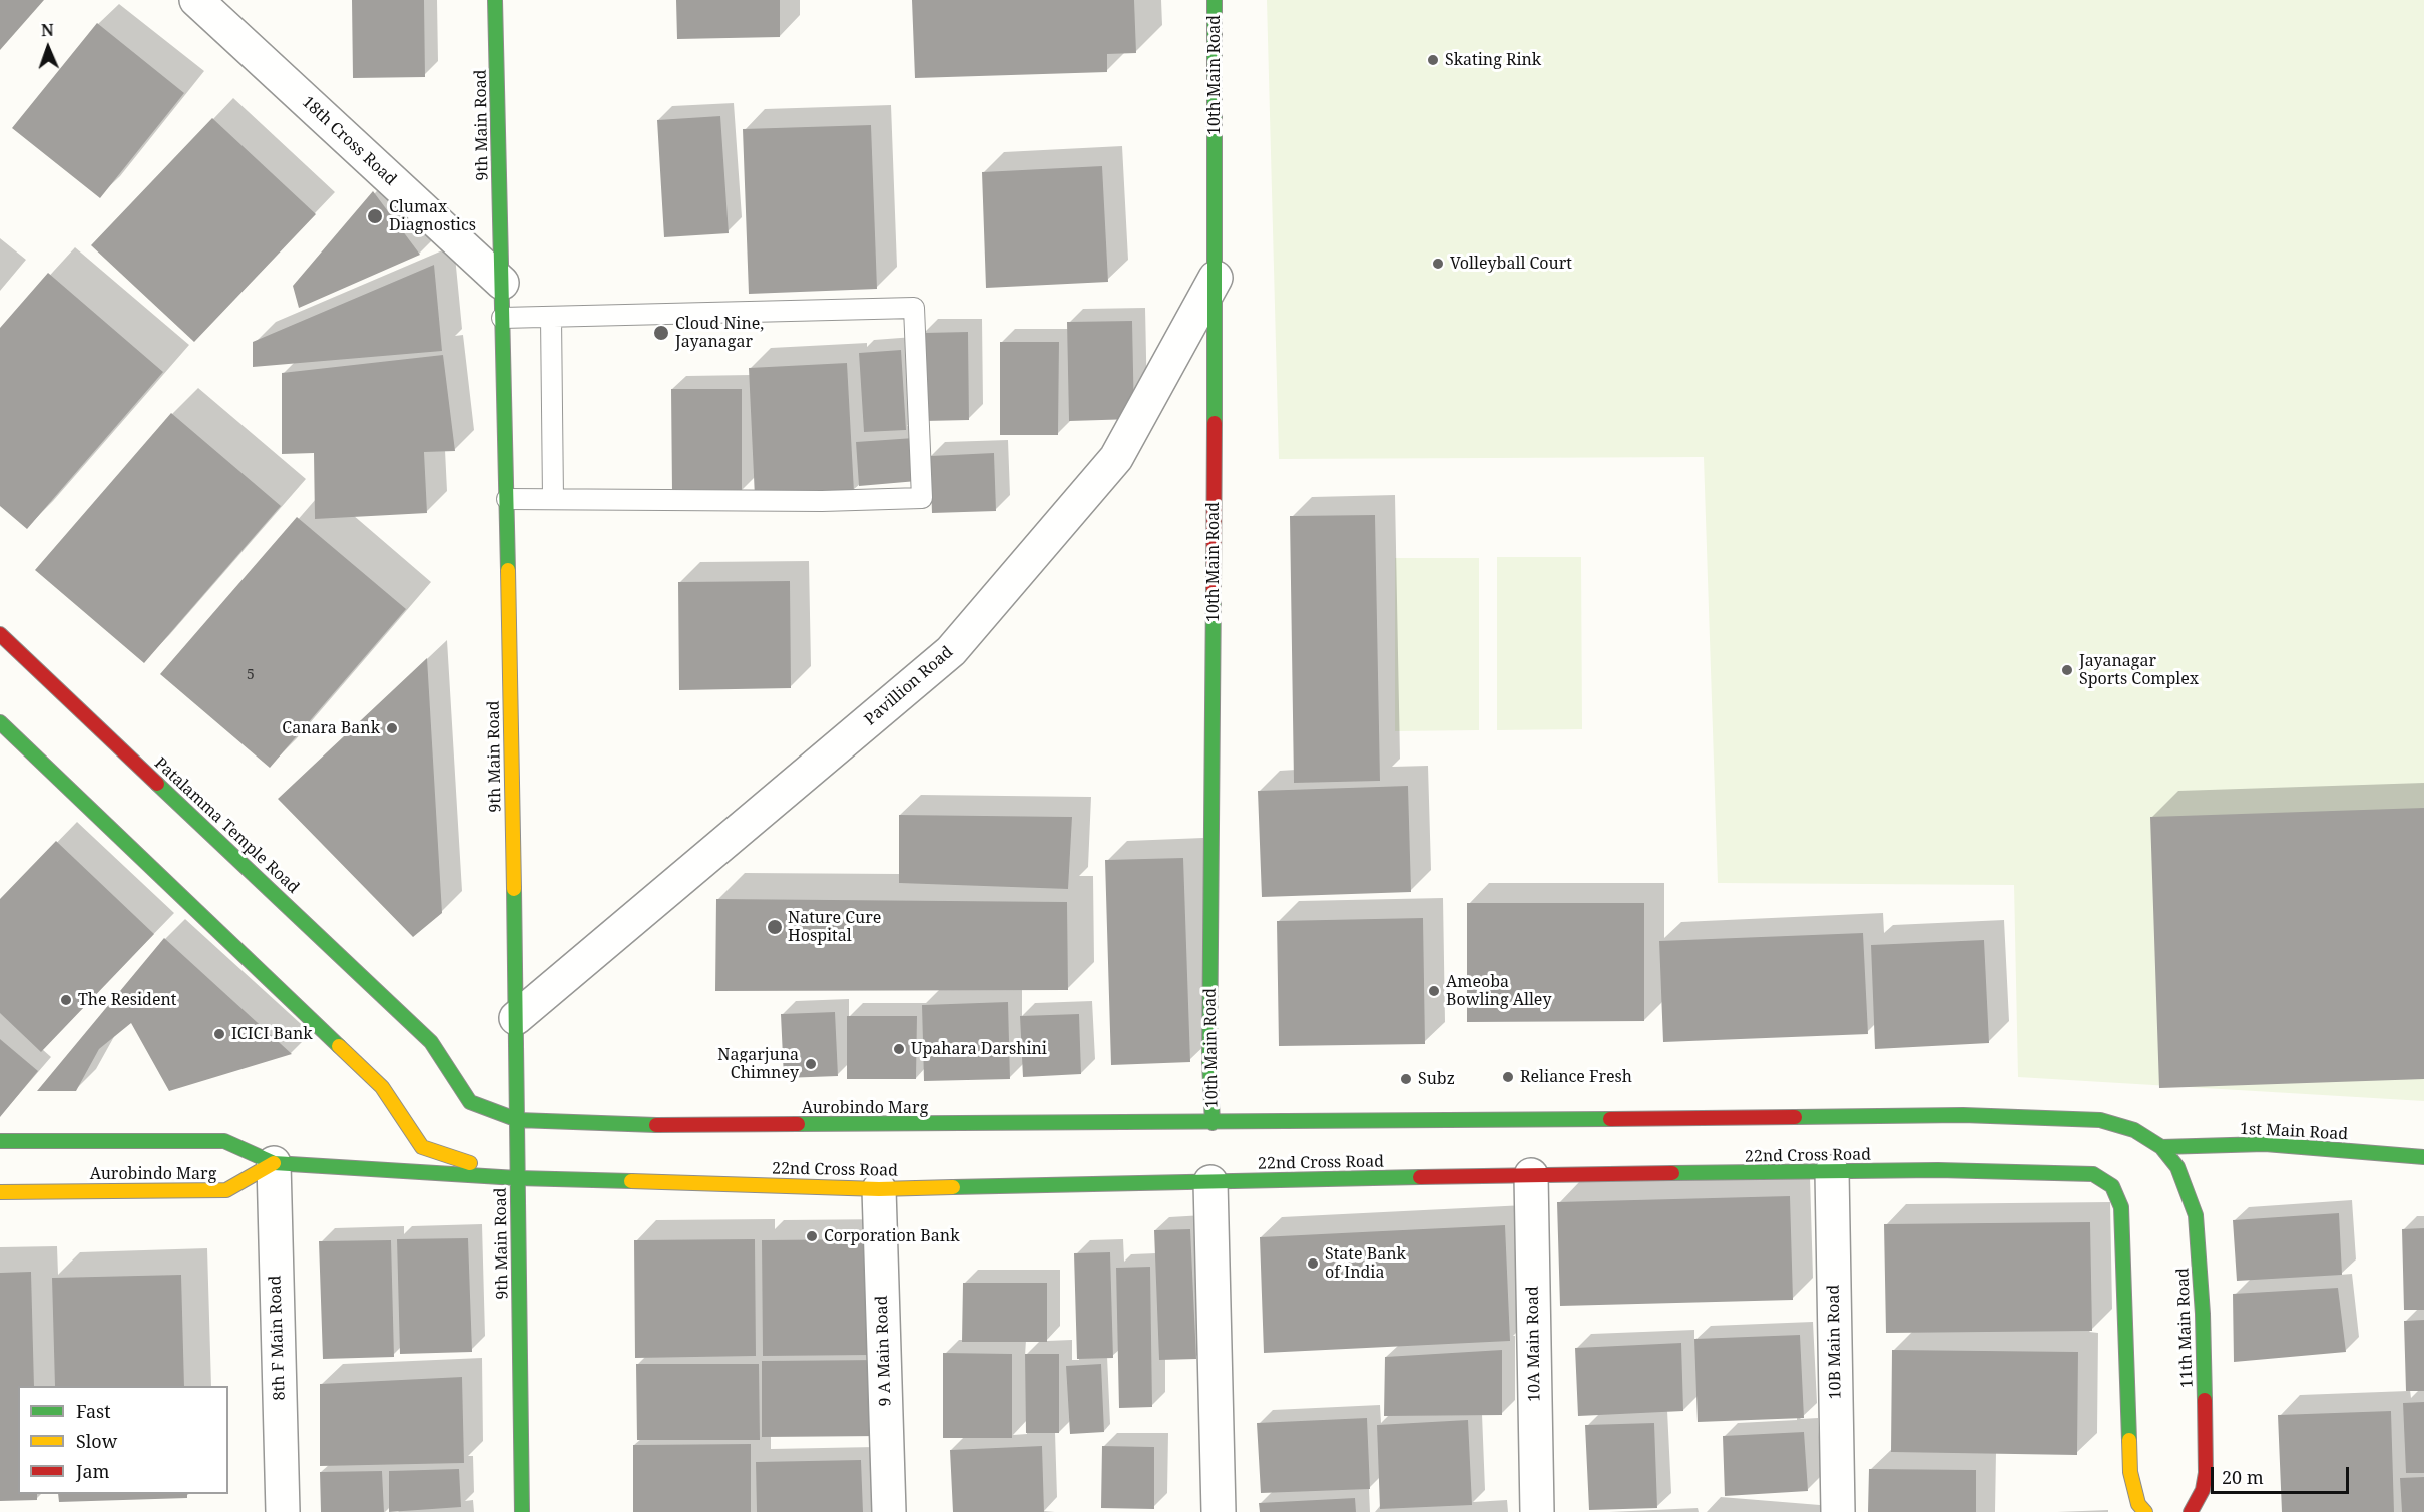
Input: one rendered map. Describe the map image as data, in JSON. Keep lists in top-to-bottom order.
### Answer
{
  "streets": {
    "main road": [
      "10th Main Road",
      "9th Main Road",
      "Patalamma Temple Road",
      "Aurobindo Marg",
      "1st Main Road",
      "22nd Cross Road",
      "11th Main Road"
    ],
    "street": [
      "18th Cross Road",
      "Pavillion Road",
      "8th F Main Road",
      "10B Main Road",
      "10A Main Road",
      "9 A Main Road"
    ]
  },
  "crossings": [
    ["10th Main Road", "Pavillion Road"],
    ["10th Main Road", "Aurobindo Marg"],
    ["9th Main Road", "18th Cross Road"],
    ["9th Main Road", "Pavillion Road"],
    ["9th Main Road", "Patalamma Temple Road"],
    ["9th Main Road", "Aurobindo Marg"],
    ["9th Main Road", "22nd Cross Road"],
    ["Patalamma Temple Road", "Aurobindo Marg"],
    ["Aurobindo Marg", "8th F Main Road"],
    ["1st Main Road", "11th Main Road"],
    ["22nd Cross Road", "10B Main Road"],
    ["22nd Cross Road", "10A Main Road"],
    ["22nd Cross Road", "9 A Main Road"]
  ],
  "places": [
    "Skating Rink",
    "Clumax Diagnostics",
    "Volleyball Court",
    "Cloud Nine, Jayanagar",
    "Jayanagar Sports Complex",
    "Canara Bank",
    "Nature Cure Hospital",
    "Ameoba Bowling Alley",
    "The Resident",
    "ICICI Bank",
    "Upahara Darshini",
    "Nagarjuna Chimney",
    "Reliance Fresh",
    "Subz",
    "Corporation Bank",
    "State Bank of India"
  ],
  "house_numbers": ["5"],
  "legend": ["Fast", "Slow", "Jam"],
  "scale_bar": "20 m",
  "north": "top"
}
